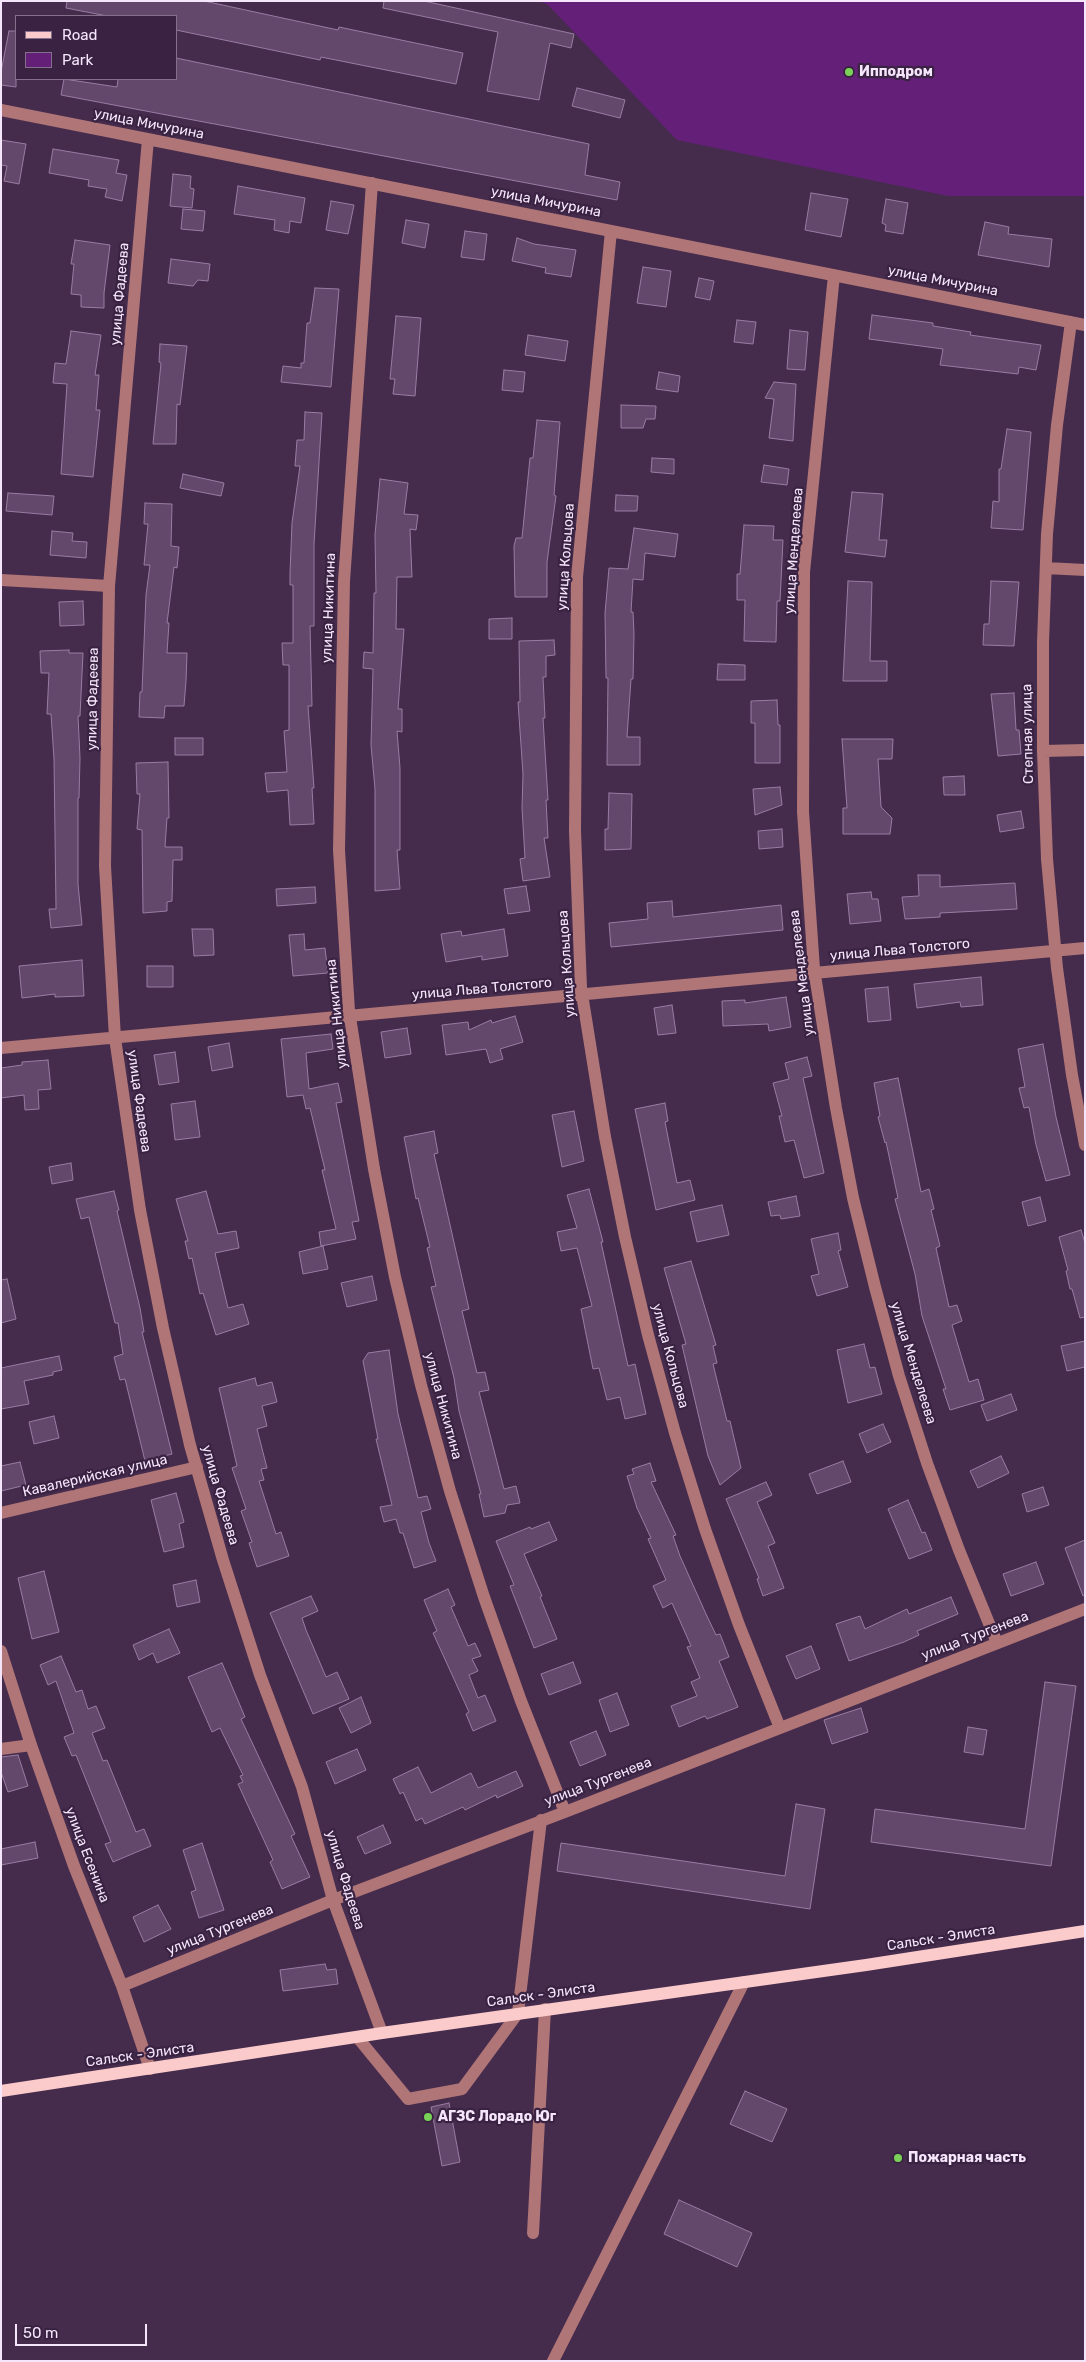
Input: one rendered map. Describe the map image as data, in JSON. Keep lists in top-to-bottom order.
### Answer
{
  "streets": {
    "main road": ["Сальск - Элиста"],
    "street": [
      "улица Мичурина",
      "улица Фадеева",
      "улица Менделеева",
      "улица Кольцова",
      "улица Никитина",
      "Степная улица",
      "улица Льва Толстого",
      "Кавалерийская улица",
      "улица Тургенева",
      "улица Есенина"
    ]
  },
  "crossings": [
    ["улица Мичурина", "улица Фадеева"],
    ["улица Мичурина", "улица Менделеева"],
    ["улица Мичурина", "улица Кольцова"],
    ["улица Мичурина", "улица Никитина"],
    ["улица Мичурина", "Степная улица"],
    ["улица Фадеева", "улица Льва Толстого"],
    ["улица Фадеева", "Кавалерийская улица"],
    ["улица Фадеева", "улица Тургенева"],
    ["улица Фадеева", "Сальск - Элиста"],
    ["улица Менделеева", "улица Льва Толстого"],
    ["улица Менделеева", "улица Тургенева"],
    ["улица Кольцова", "улица Льва Толстого"],
    ["улица Кольцова", "улица Тургенева"],
    ["улица Никитина", "улица Льва Толстого"],
    ["улица Никитина", "улица Тургенева"],
    ["Степная улица", "улица Льва Толстого"],
    ["улица Тургенева", "улица Есенина"],
    ["улица Есенина", "Сальск - Элиста"]
  ],
  "places": ["Ипподром", "АГЗС Лорадо Юг", "Пожарная часть"],
  "legend": ["Road", "Park"],
  "scale_bar": "50 m"
}
